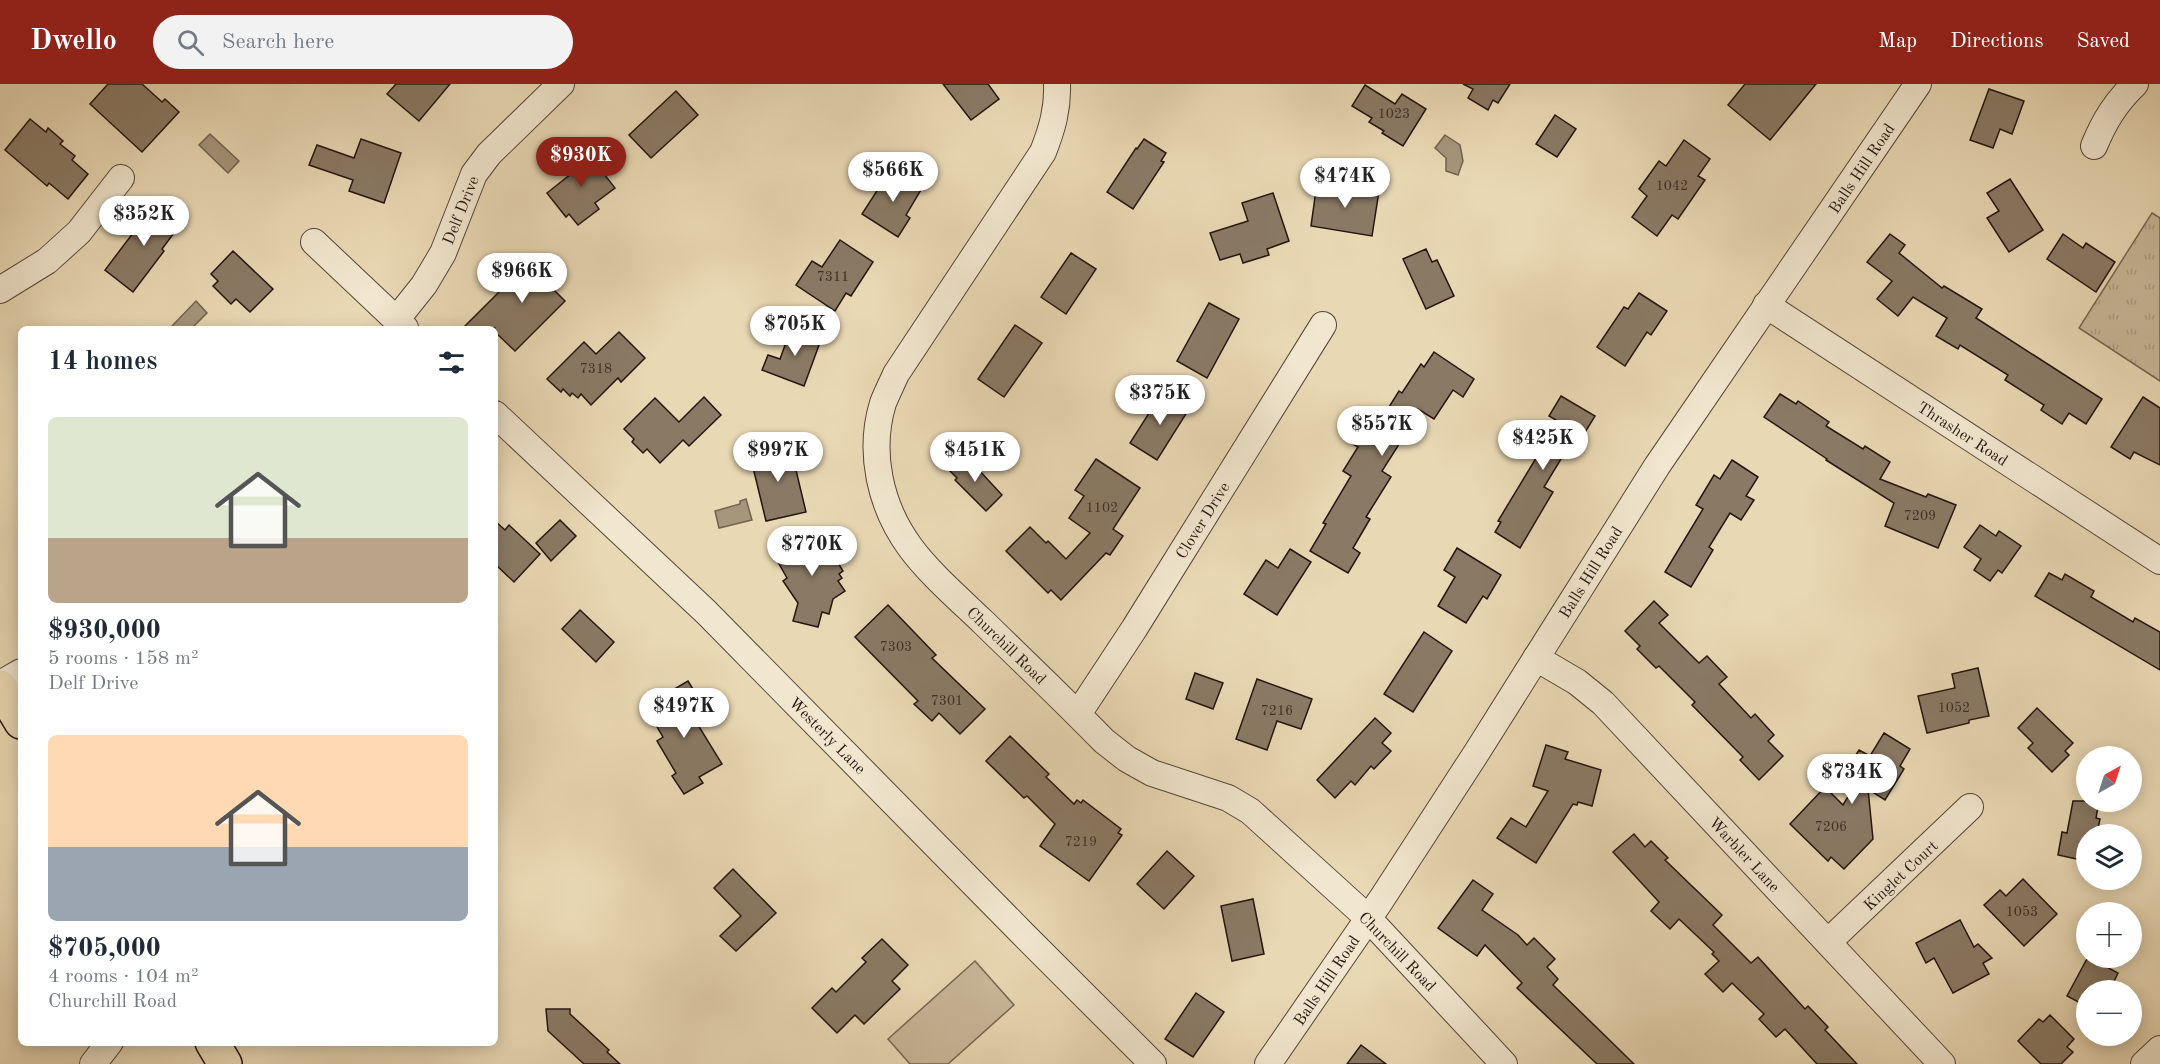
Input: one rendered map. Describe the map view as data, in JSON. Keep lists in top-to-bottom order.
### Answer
{
  "streets": {
    "street": [
      "Balls Hill Road",
      "Delf Drive",
      "Thrasher Road",
      "Clover Drive",
      "Churchill Road",
      "Westerly Lane",
      "Warbler Lane",
      "Kinglet Court"
    ]
  },
  "crossings": [
    ["Balls Hill Road", "Thrasher Road"],
    ["Balls Hill Road", "Churchill Road"],
    ["Balls Hill Road", "Warbler Lane"],
    ["Clover Drive", "Churchill Road"],
    ["Warbler Lane", "Kinglet Court"]
  ],
  "house_numbers": [
    "1023",
    "1042",
    "7311",
    "7318",
    "1102",
    "7209",
    "7303",
    "7301",
    "1052",
    "7216",
    "7206",
    "7219",
    "1053"
  ],
  "north": "top right",
  "page": {
    "header": "Dwello",
    "search": "Search here",
    "nav": ["Map", "Directions", "Saved"],
    "price": [
      "$930K",
      "$566K",
      "$474K",
      "$352K",
      "$966K",
      "$705K",
      "$375K",
      "$557K",
      "$425K",
      "$997K",
      "$451K",
      "$770K",
      "$497K",
      "$734K"
    ],
    "heading": "14 homes",
    "list": [
      {
        "name": "$930,000",
        "note": "5 rooms · 158 m² · Delf Drive"
      },
      {
        "name": "$705,000",
        "note": "4 rooms · 104 m² · Churchill Road"
      }
    ],
    "map_buttons": ["+", "−"]
  }
}
